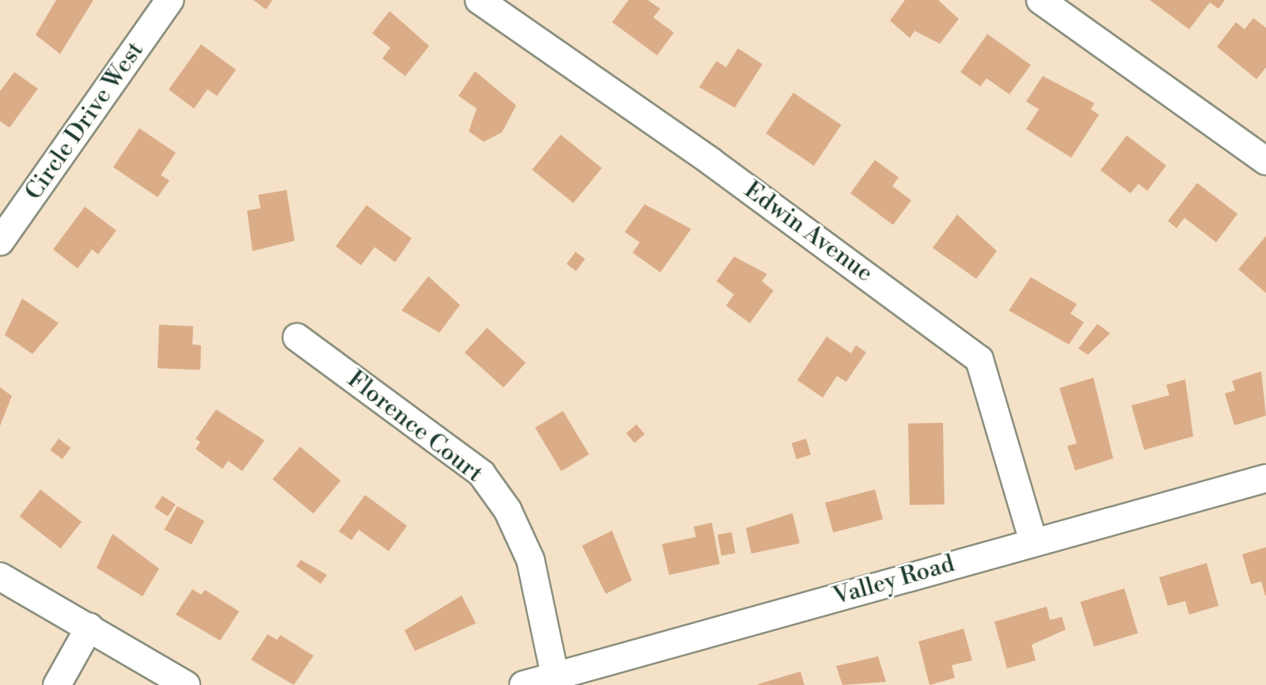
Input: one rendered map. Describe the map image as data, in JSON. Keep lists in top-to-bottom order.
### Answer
{
  "streets": {
    "street": [
      "Circle Drive West",
      "Edwin Avenue",
      "Florence Court",
      "Valley Road"
    ]
  },
  "crossings": [
    ["Edwin Avenue", "Valley Road"],
    ["Florence Court", "Valley Road"]
  ]
}
